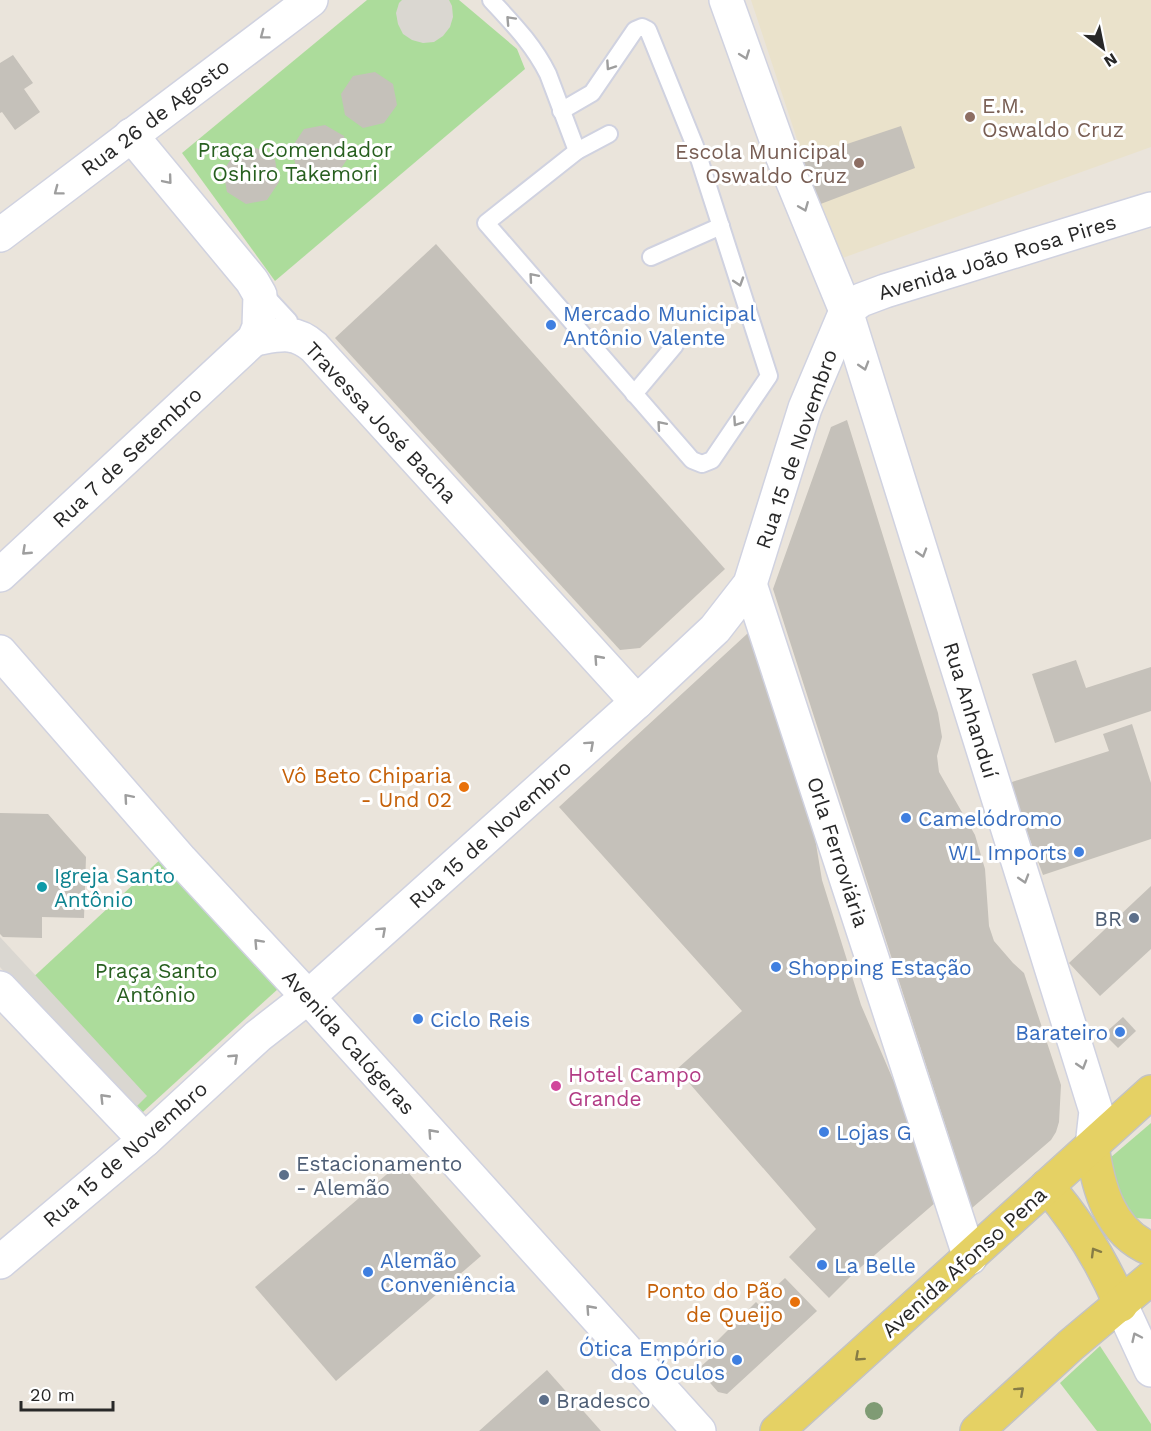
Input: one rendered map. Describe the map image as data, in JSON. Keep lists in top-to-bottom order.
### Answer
{
  "streets": {
    "main road": ["Avenida Afonso Pena"],
    "street": [
      "Rua 26 de Agosto",
      "Avenida João Rosa Pires",
      "Travessa José Bacha",
      "Rua 15 de Novembro",
      "Rua 7 de Setembro",
      "Rua Anhanduí",
      "Orla Ferroviária",
      "Avenida Calógeras"
    ]
  },
  "crossings": [
    ["Avenida João Rosa Pires", "Rua 15 de Novembro"],
    ["Avenida João Rosa Pires", "Rua Anhanduí"],
    ["Travessa José Bacha", "Rua 15 de Novembro"],
    ["Travessa José Bacha", "Rua 7 de Setembro"],
    ["Rua 15 de Novembro", "Rua Anhanduí"],
    ["Rua 15 de Novembro", "Orla Ferroviária"],
    ["Rua 15 de Novembro", "Avenida Calógeras"],
    ["Rua Anhanduí", "Avenida Afonso Pena"],
    ["Orla Ferroviária", "Avenida Afonso Pena"]
  ],
  "one_way": [
    "Rua 26 de Agosto",
    "Travessa José Bacha",
    "Rua 15 de Novembro",
    "Rua 7 de Setembro",
    "Rua Anhanduí",
    "Avenida Calógeras"
  ],
  "parks": ["Praça Comendador Oshiro Takemori", "Praça Santo Antônio"],
  "places": [
    "E.M. Oswaldo Cruz",
    "Escola Municipal Oswaldo Cruz",
    "Mercado Municipal Antônio Valente",
    "Vô Beto Chiparia - Und 02",
    "Camelódromo",
    "WL Imports",
    "Igreja Santo Antônio",
    "BR",
    "Shopping Estação",
    "Ciclo Reis",
    "Barateiro",
    "Hotel Campo Grande",
    "Lojas G",
    "Estacionamento - Alemão",
    "La Belle",
    "Alemão Conveniência",
    "Ponto do Pão de Queijo",
    "Ótica Empório dos Óculos",
    "Bradesco"
  ],
  "scale_bar": "20 m",
  "north": "bottom right"
}
